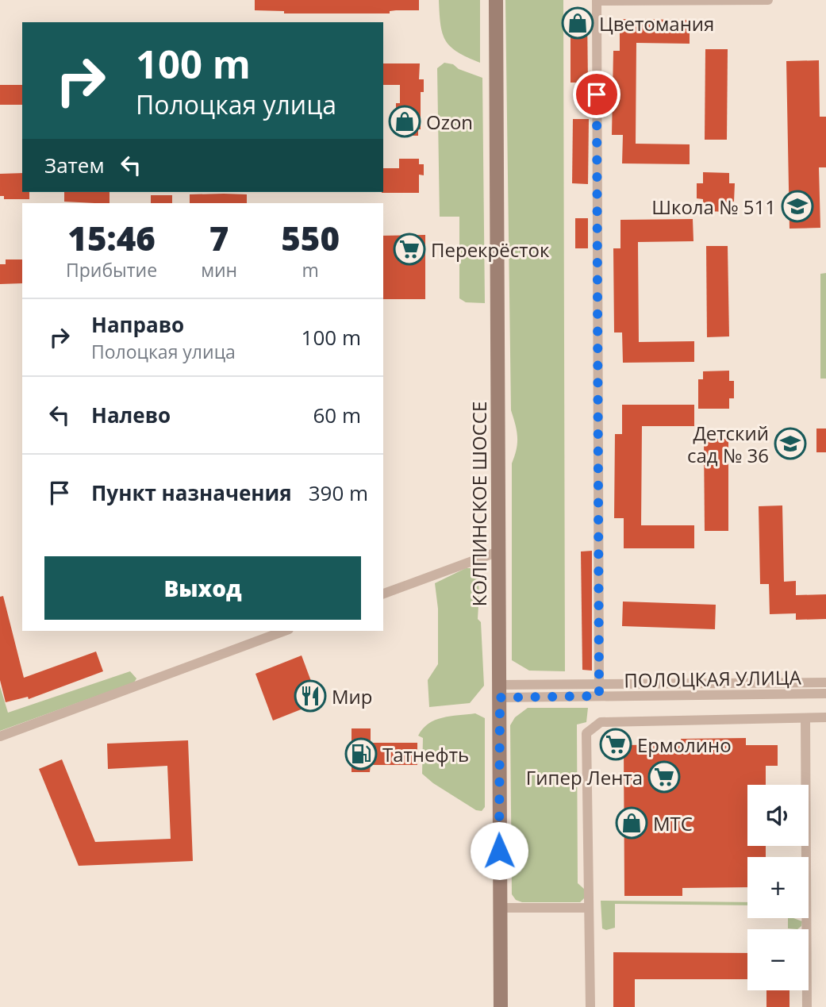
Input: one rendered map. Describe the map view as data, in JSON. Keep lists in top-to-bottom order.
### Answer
{
  "streets": {
    "main road": ["КОЛПИНСКОЕ ШОССЕ"],
    "street": ["ПОЛОЦКАЯ УЛИЦА"]
  },
  "crossings": [
    ["КОЛПИНСКОЕ ШОССЕ", "ПОЛОЦКАЯ УЛИЦА"]
  ],
  "places": {
    "shop": ["Цветомания", "Ozon", "МТС"],
    "school or university": ["Школа № 511", "Детский сад № 36"],
    "supermarket": ["Перекрёсток", "Ермолино", "Гипер Лента"],
    "restaurant": ["Мир"],
    "fuel station": ["Татнефть"]
  },
  "page": {
    "turn": ["100 m", "Полоцкая улица"],
    "then": "Затем",
    "eta": [
      "15:46",
      "Прибытие",
      "7",
      "мин",
      "550",
      "m"
    ],
    "list": [
      {
        "name": "Направо",
        "note": "Полоцкая улица",
        "value": "100 m"
      },
      {
        "name": "Налево",
        "value": "60 m"
      },
      {
        "name": "Пункт назначения",
        "value": "390 m"
      }
    ],
    "buttons": "Выход",
    "map_buttons": ["+", "−"]
  }
}
